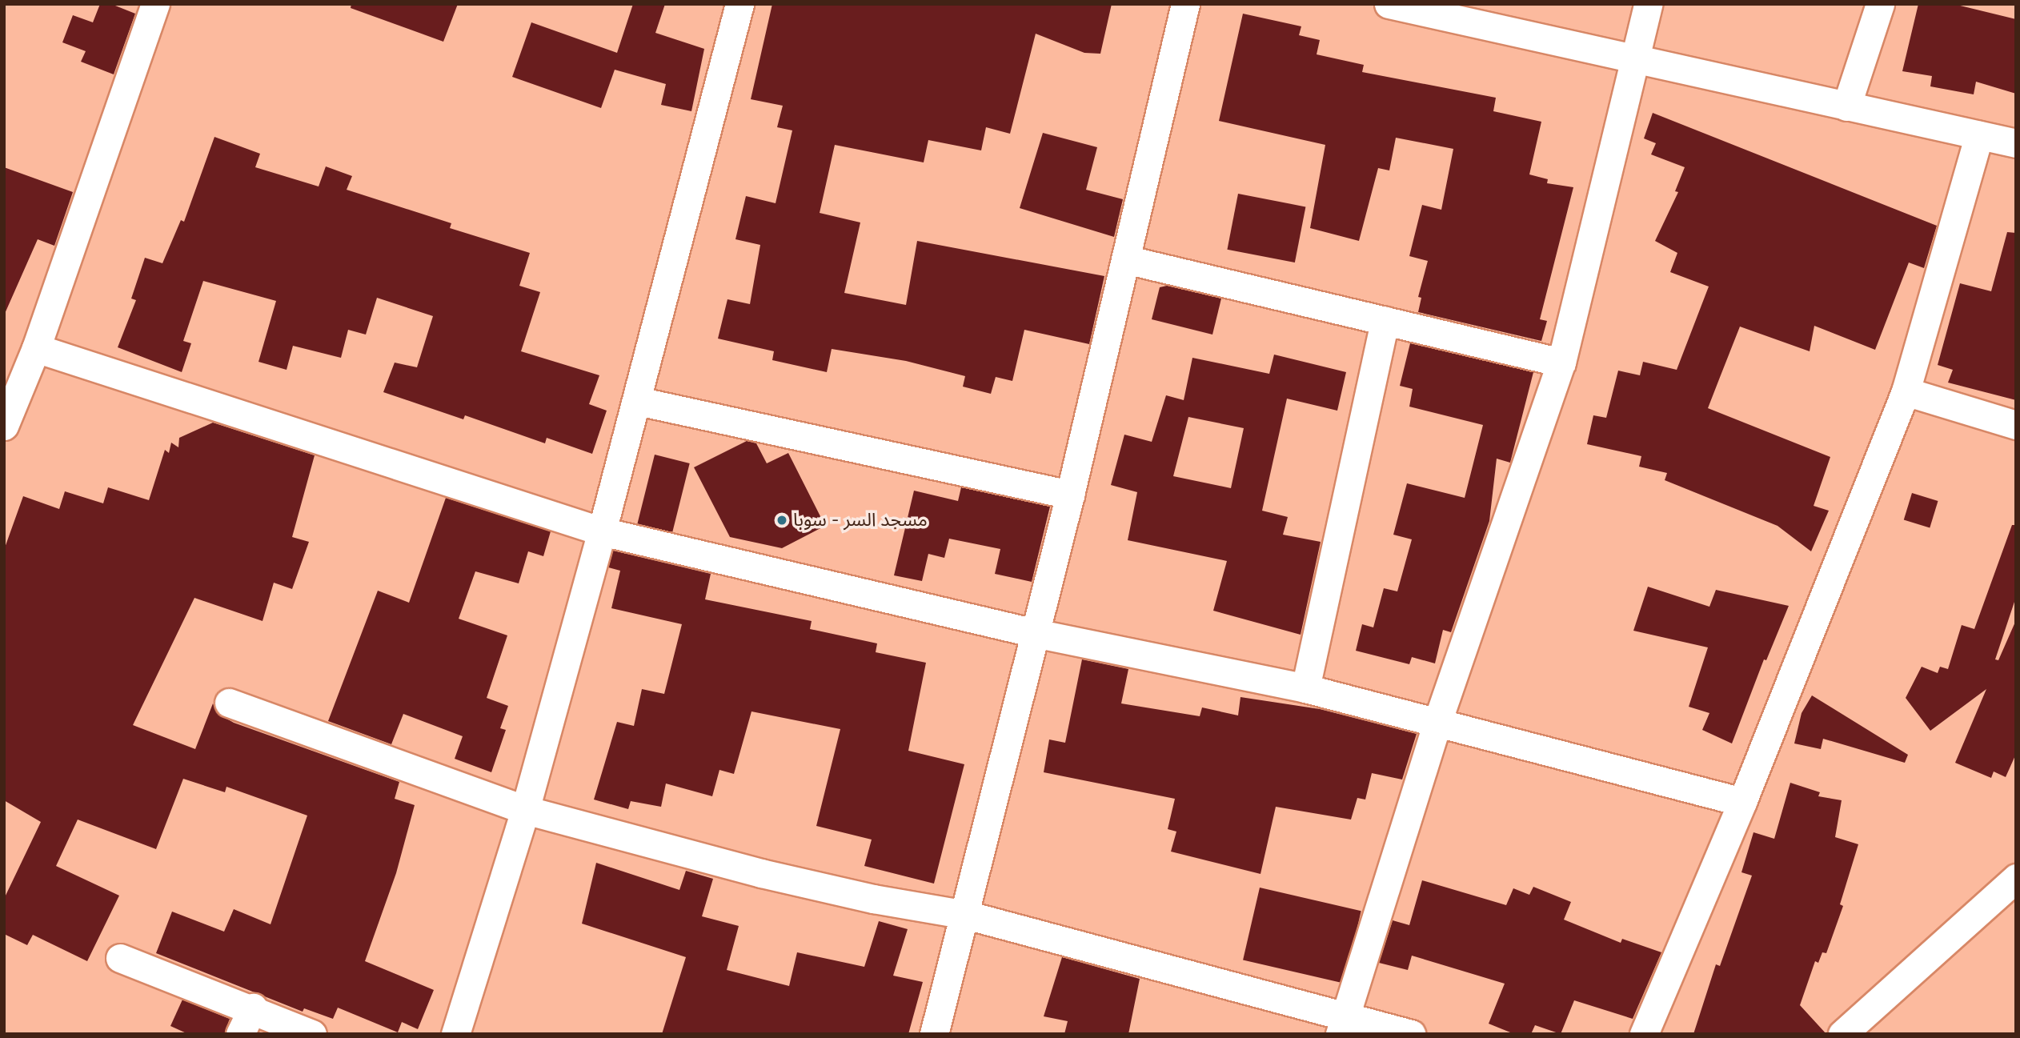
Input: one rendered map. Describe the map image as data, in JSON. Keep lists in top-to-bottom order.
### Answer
{
  "places": ["مسجد السر - سوبا"]
}
